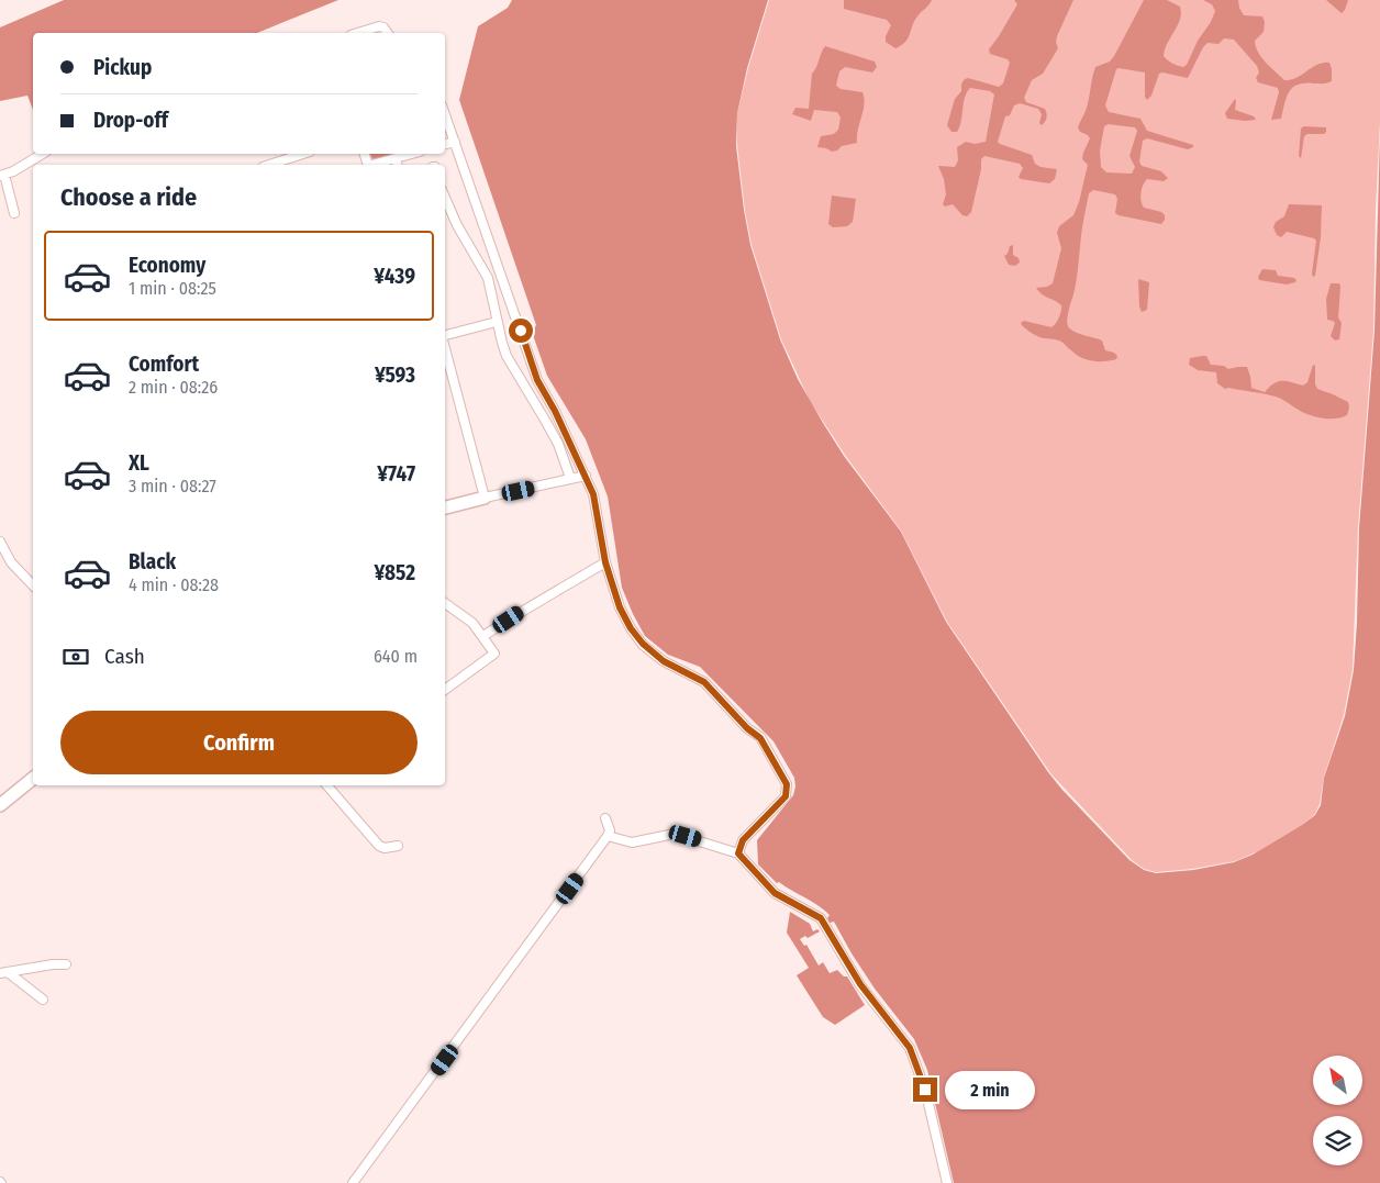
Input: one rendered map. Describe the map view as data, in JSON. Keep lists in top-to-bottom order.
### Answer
{
  "north": "top left",
  "page": {
    "banner": ["Pickup", "Drop-off"],
    "heading": "Choose a ride",
    "list": [
      {
        "name": "Economy",
        "note": "1 min · 08:25",
        "value": "¥439"
      },
      {
        "name": "Comfort",
        "note": "2 min · 08:26",
        "value": "¥593"
      },
      {
        "name": "XL",
        "note": "3 min · 08:27",
        "value": "¥747"
      },
      {
        "name": "Black",
        "note": "4 min · 08:28",
        "value": "¥852"
      }
    ],
    "pay": ["Cash", "640 m"],
    "buttons": "Confirm",
    "bubble": "2 min"
  }
}
